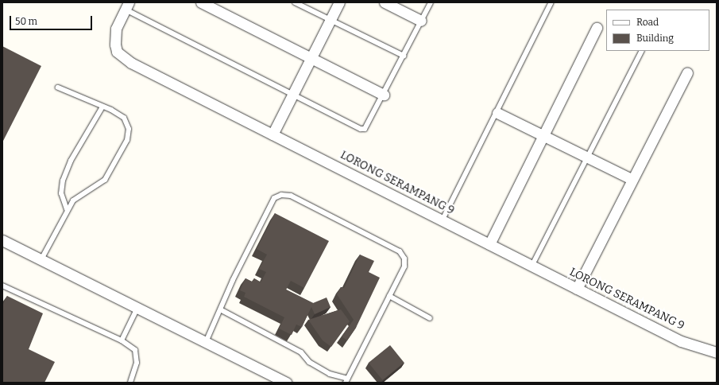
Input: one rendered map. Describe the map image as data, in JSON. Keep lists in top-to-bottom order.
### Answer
{
  "streets": {
    "street": ["LORONG SERAMPANG 9"]
  },
  "legend": ["Road", "Building"],
  "scale_bar": "50 m"
}
